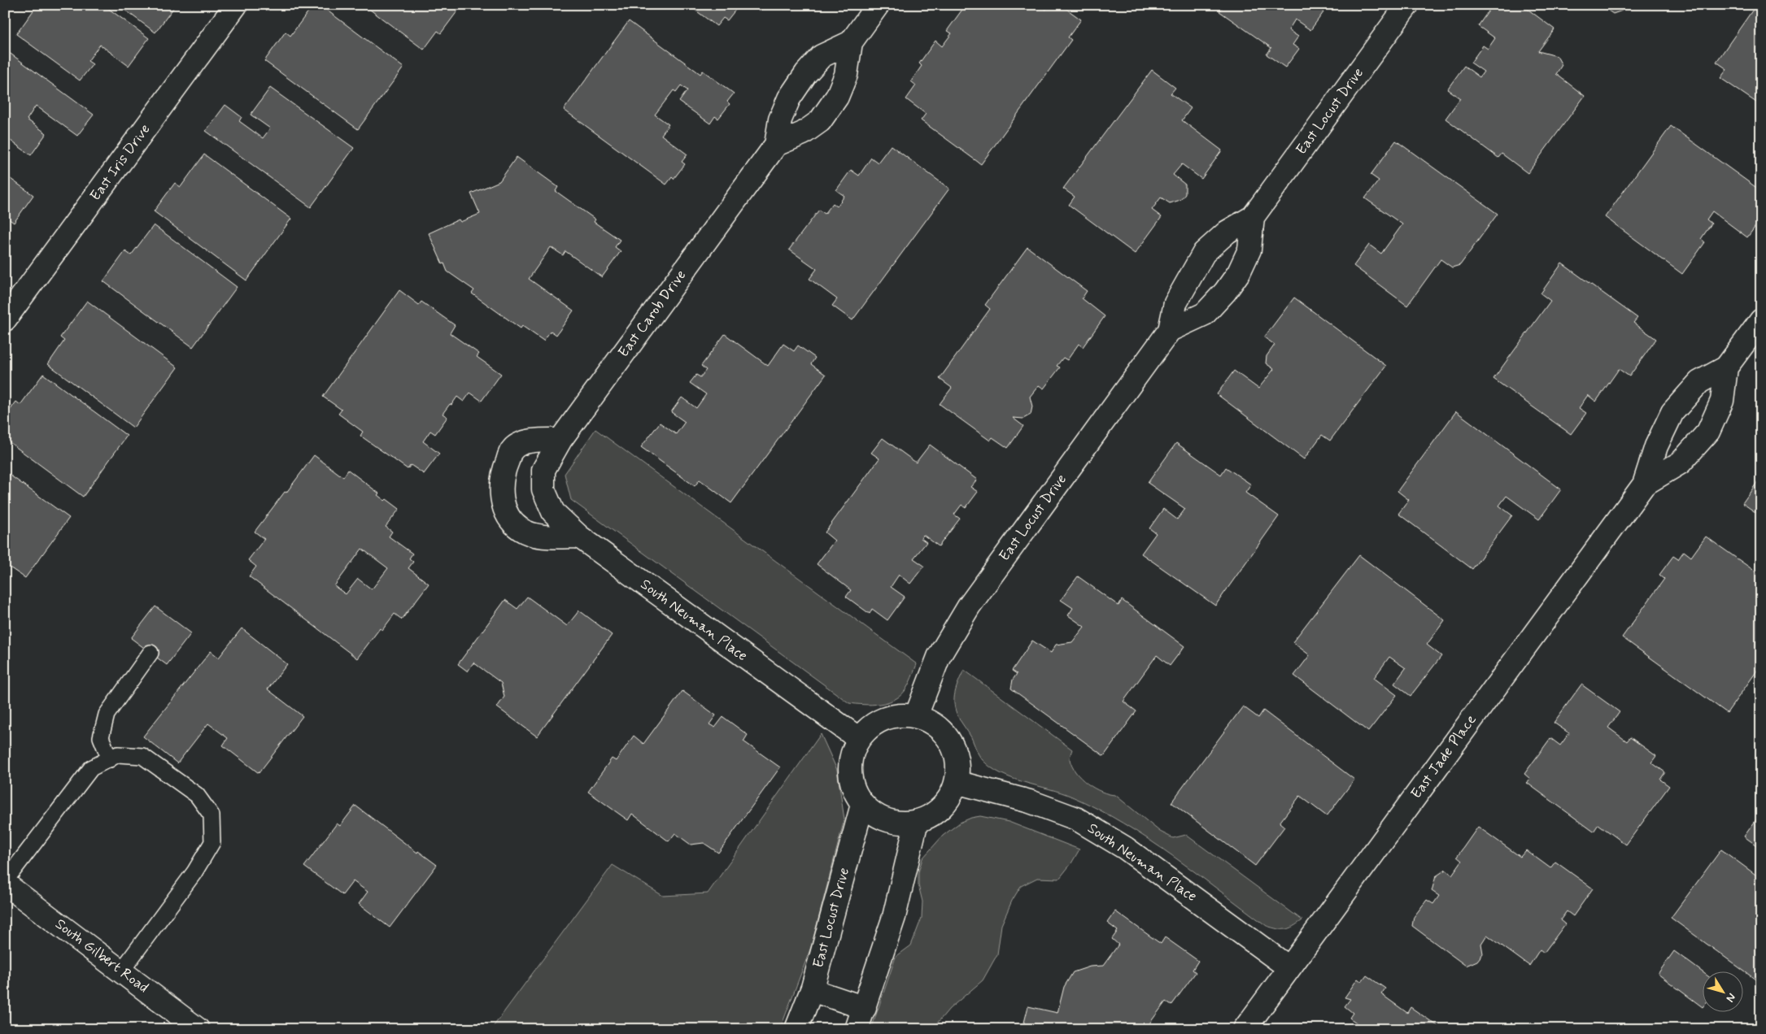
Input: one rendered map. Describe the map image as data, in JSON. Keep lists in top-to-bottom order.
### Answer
{
  "streets": {
    "street": [
      "East Locust Drive",
      "East Iris Drive",
      "East Carob Drive",
      "South Neuman Place",
      "East Jade Place",
      "South Gilbert Road"
    ]
  },
  "crossings": [
    ["East Locust Drive", "South Neuman Place"],
    ["East Carob Drive", "South Neuman Place"],
    ["South Neuman Place", "East Jade Place"]
  ],
  "north": "bottom right"
}
